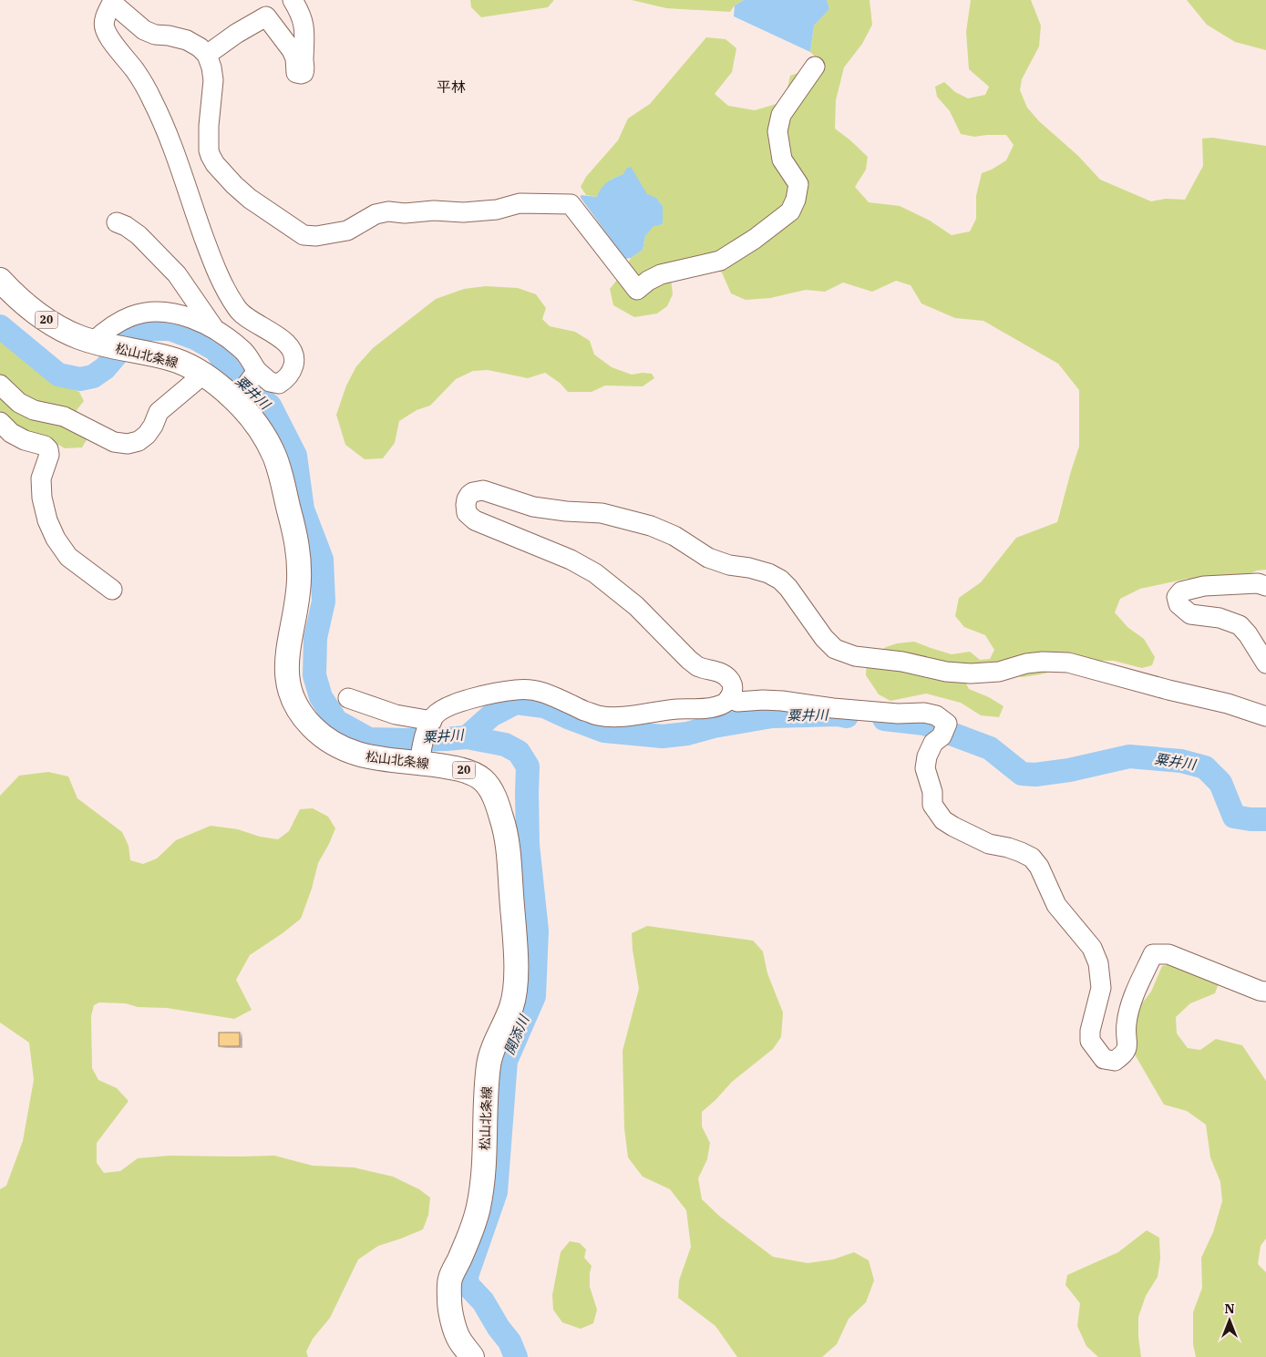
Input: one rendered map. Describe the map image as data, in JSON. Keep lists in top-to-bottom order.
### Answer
{
  "streets": {
    "main road": ["20", "松山北条線"]
  },
  "districts": ["平林"],
  "water": ["粟井川", "開添川"],
  "north": "top"
}
